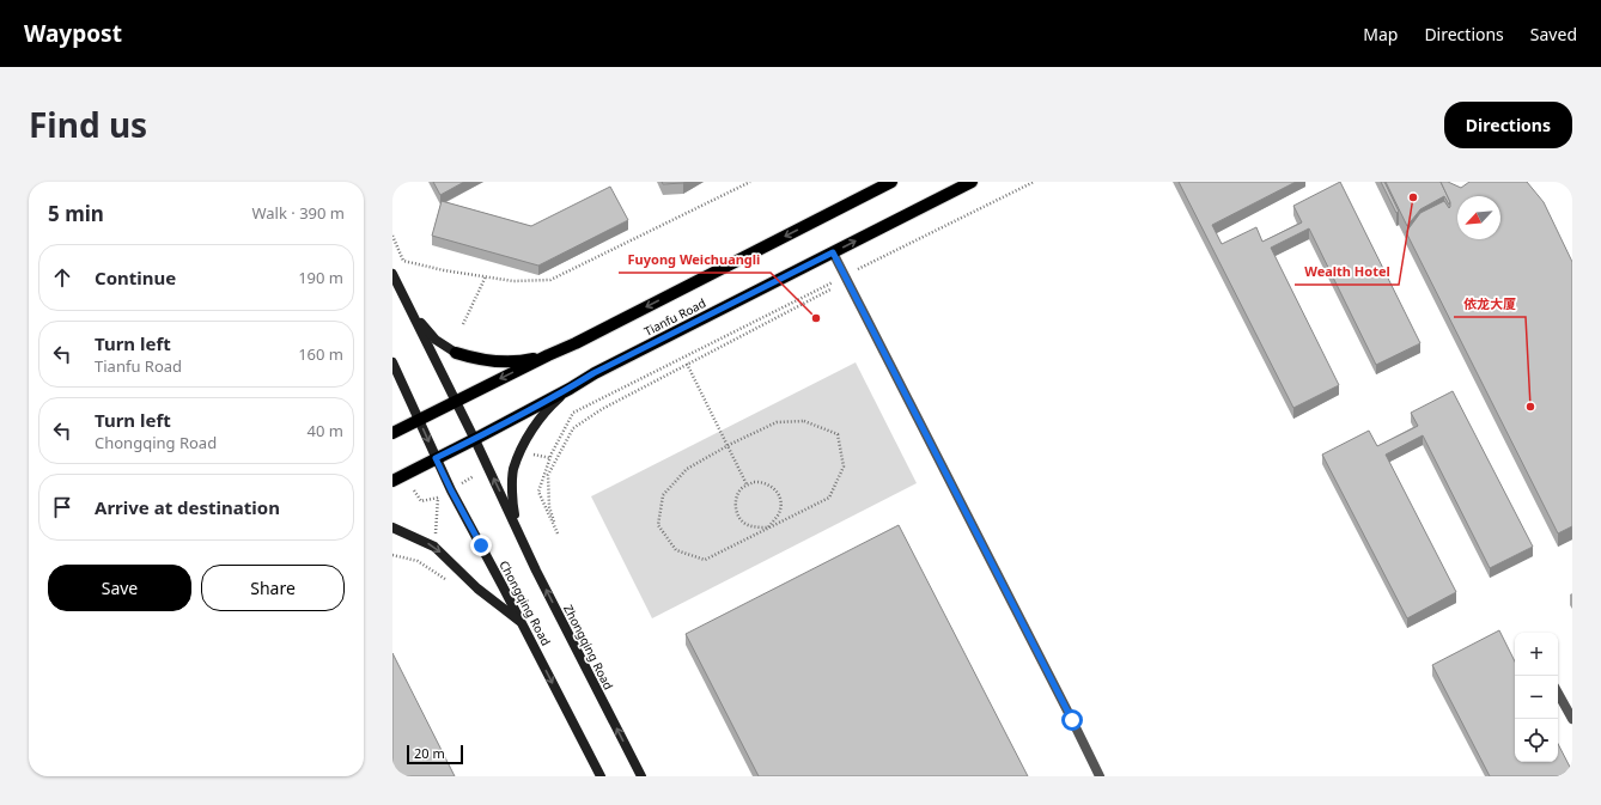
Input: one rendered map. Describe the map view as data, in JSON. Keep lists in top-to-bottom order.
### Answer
{
  "streets": {
    "main road": ["Tianfu Road", "Chongqing Road", "Zhongqing Road"]
  },
  "crossings": [
    ["Tianfu Road", "Chongqing Road"]
  ],
  "one_way": ["Chongqing Road", "Zhongqing Road"],
  "places": ["Wealth Hotel", "Fuyong Weichuangli", "依龙大厦"],
  "scale_bar": "20 m",
  "north": "bottom left",
  "page": {
    "header": "Waypost",
    "nav": ["Map", "Directions", "Saved"],
    "title": "Find us",
    "buttons": [
      "Directions",
      ["Save", "Share"]
    ],
    "heading": ["5 min", "Walk · 390 m"],
    "list": [
      ["Continue", "190 m"],
      ["Turn left", "Tianfu Road", "160 m"],
      ["Turn left", "Chongqing Road", "40 m"],
      "Arrive at destination"
    ],
    "map_buttons": ["+", "−"],
    "scale": "20 m"
  }
}
